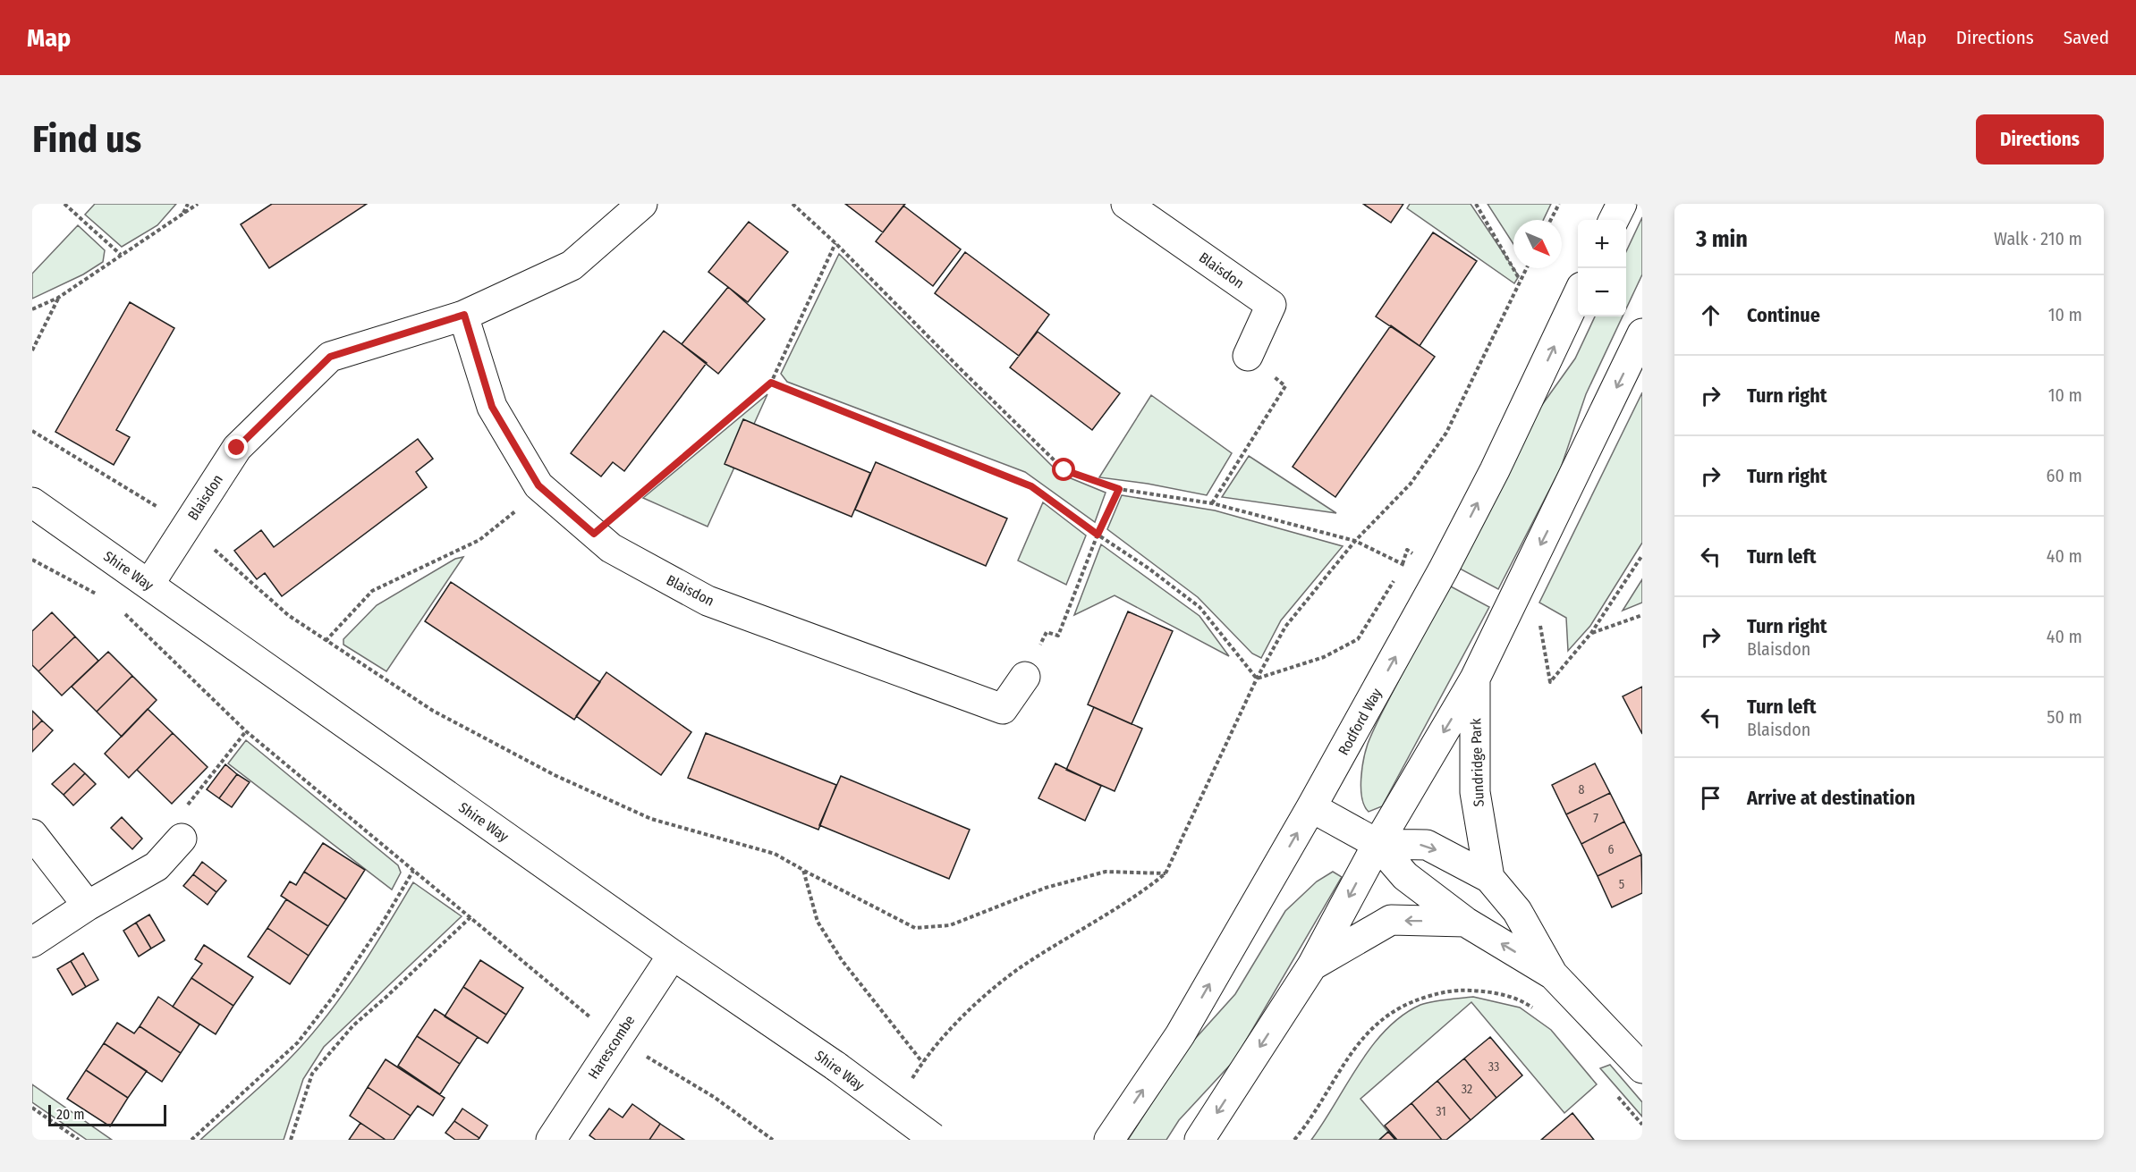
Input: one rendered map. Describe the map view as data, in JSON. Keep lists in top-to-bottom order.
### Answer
{
  "streets": {
    "street": [
      "Blaisdon",
      "Shire Way",
      "Rodford Way",
      "Sundridge Park",
      "Harescombe"
    ]
  },
  "crossings": [
    ["Blaisdon", "Shire Way"],
    ["Shire Way", "Harescombe"]
  ],
  "house_numbers": [
    "8",
    "7",
    "6",
    "5",
    "33",
    "32",
    "31"
  ],
  "scale_bar": "20 m",
  "north": "bottom right",
  "page": {
    "header": "Map",
    "nav": ["Map", "Directions", "Saved"],
    "buttons": "Directions",
    "title": "Find us",
    "heading": ["3 min", "Walk · 210 m"],
    "map_buttons": ["+", "−"],
    "list": [
      ["Continue", "10 m"],
      ["Turn right", "10 m"],
      ["Turn right", "60 m"],
      ["Turn left", "40 m"],
      ["Turn right", "Blaisdon", "40 m"],
      ["Turn left", "Blaisdon", "50 m"],
      "Arrive at destination"
    ],
    "scale": "20 m"
  }
}
